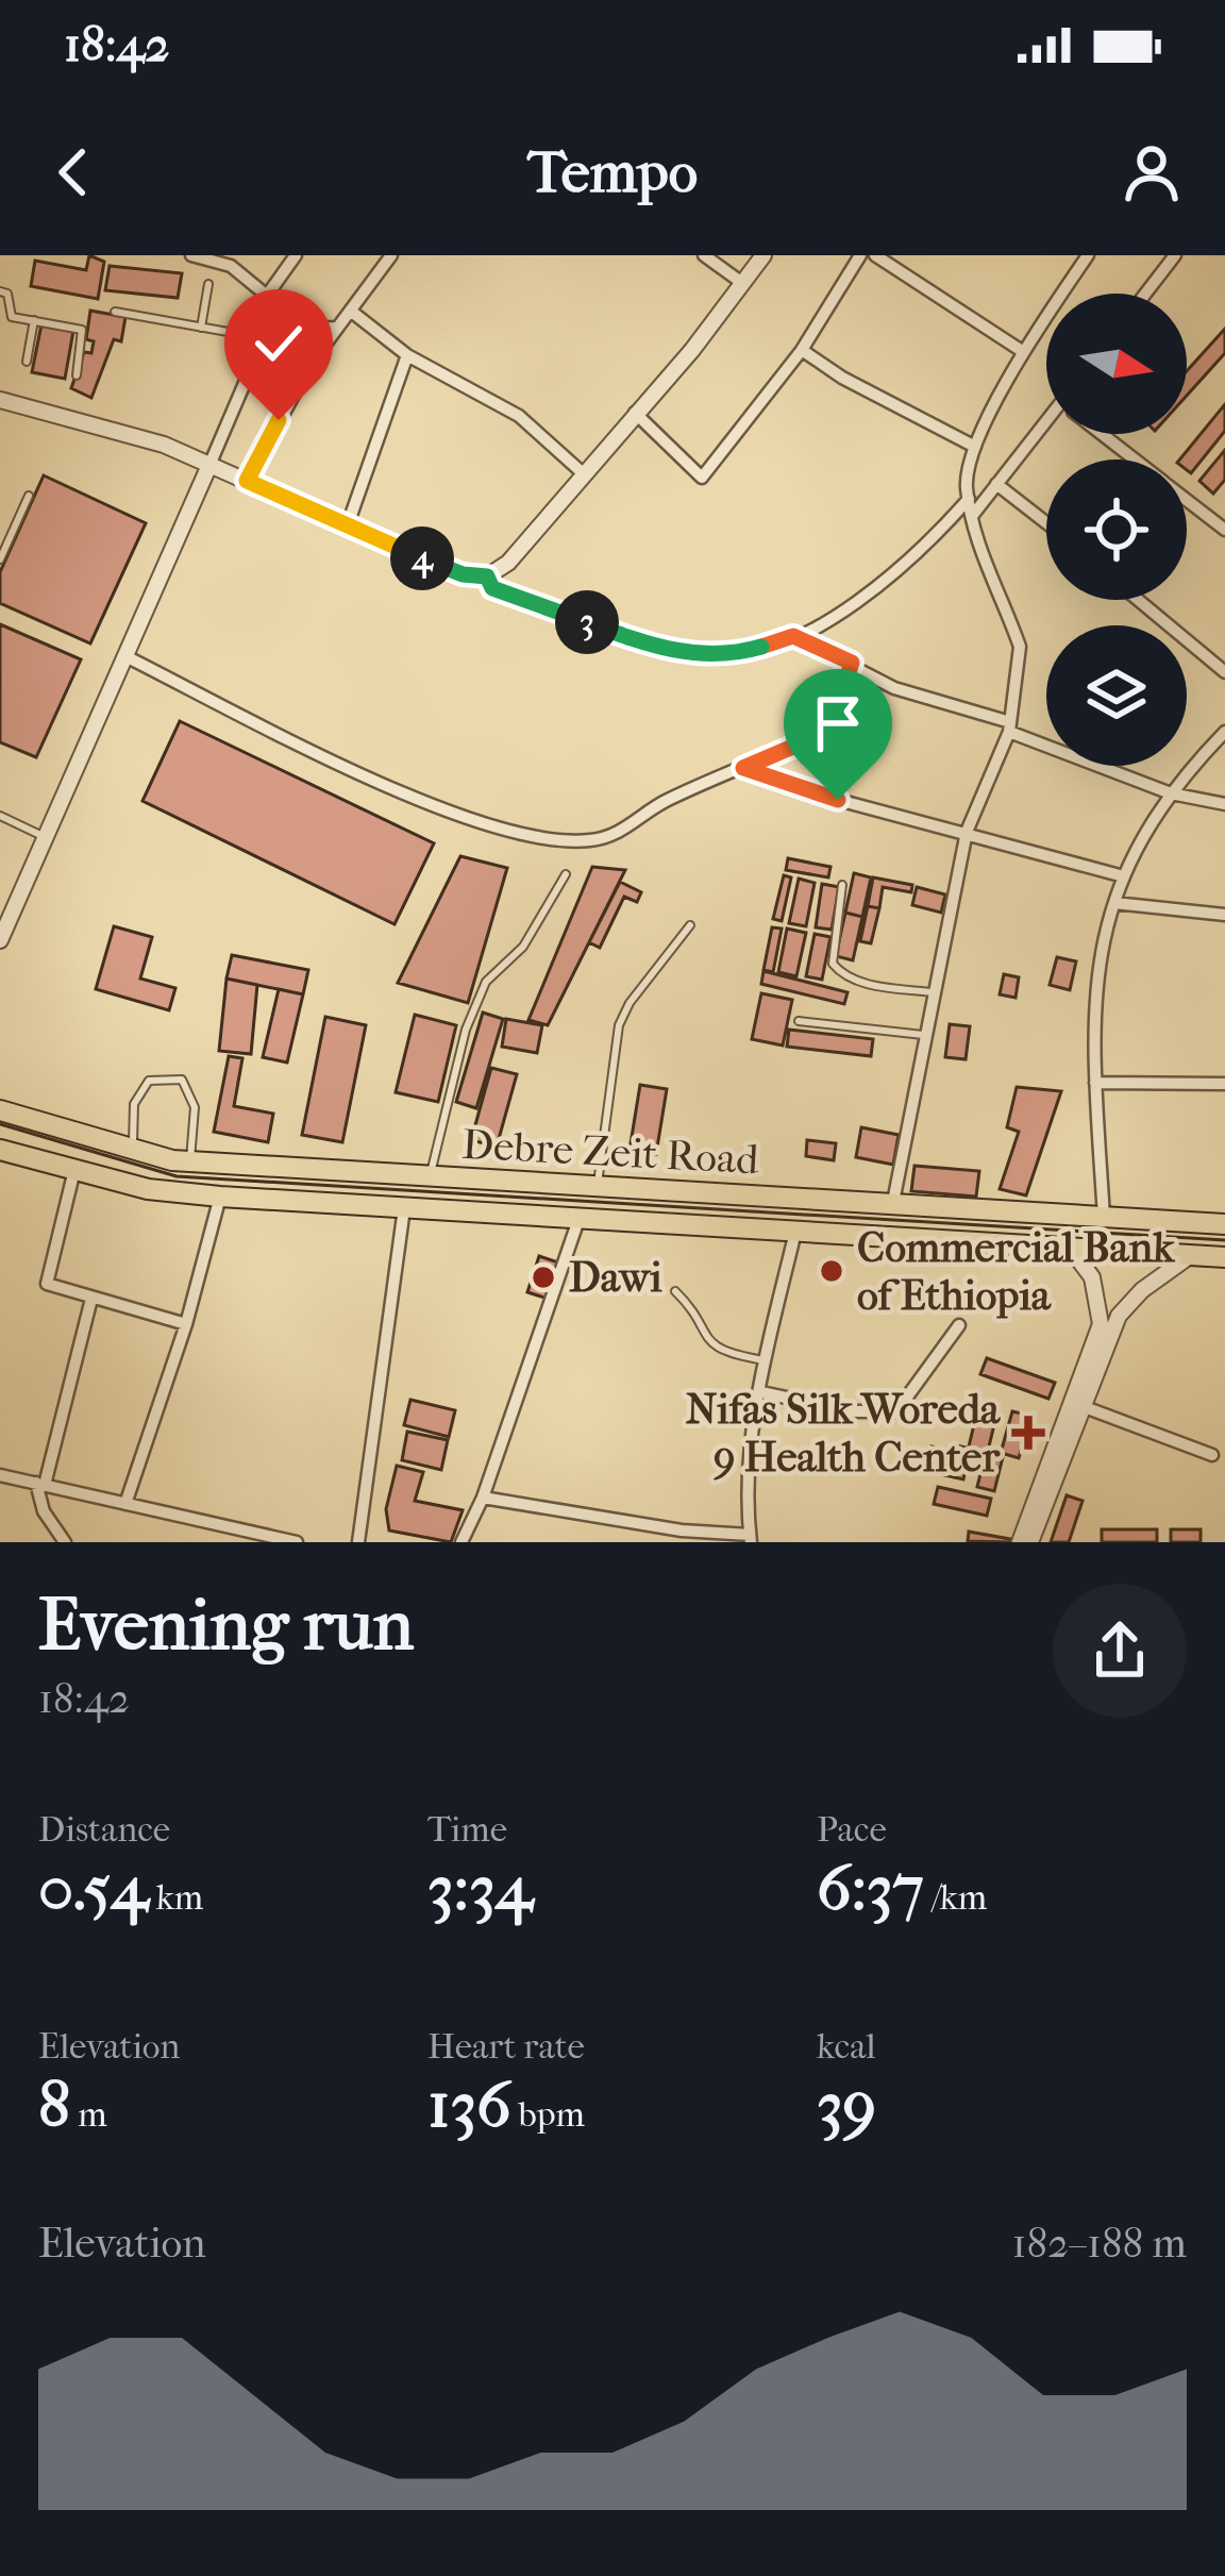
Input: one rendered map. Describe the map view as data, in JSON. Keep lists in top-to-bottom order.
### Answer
{
  "streets": {
    "main road": ["Debre Zeit Road"]
  },
  "places": {
    "other": ["Commercial Bank of Ethiopia", "Dawi"],
    "health": ["Nifas Silk Woreda 9 Health Center"]
  },
  "north": "right",
  "page": {
    "status": "18:42",
    "header": "Tempo",
    "pins": ["4", "3"],
    "heading": ["Evening run", "18:42"],
    "stats": [
      ["Distance", "0.54 km"],
      ["Time", "3:34"],
      ["Pace", "6:37 /km"],
      ["Elevation", "8 m"],
      ["Heart rate", "136 bpm"],
      ["kcal", "39"]
    ],
    "chart": ["Elevation", "182–188 m"]
  }
}
